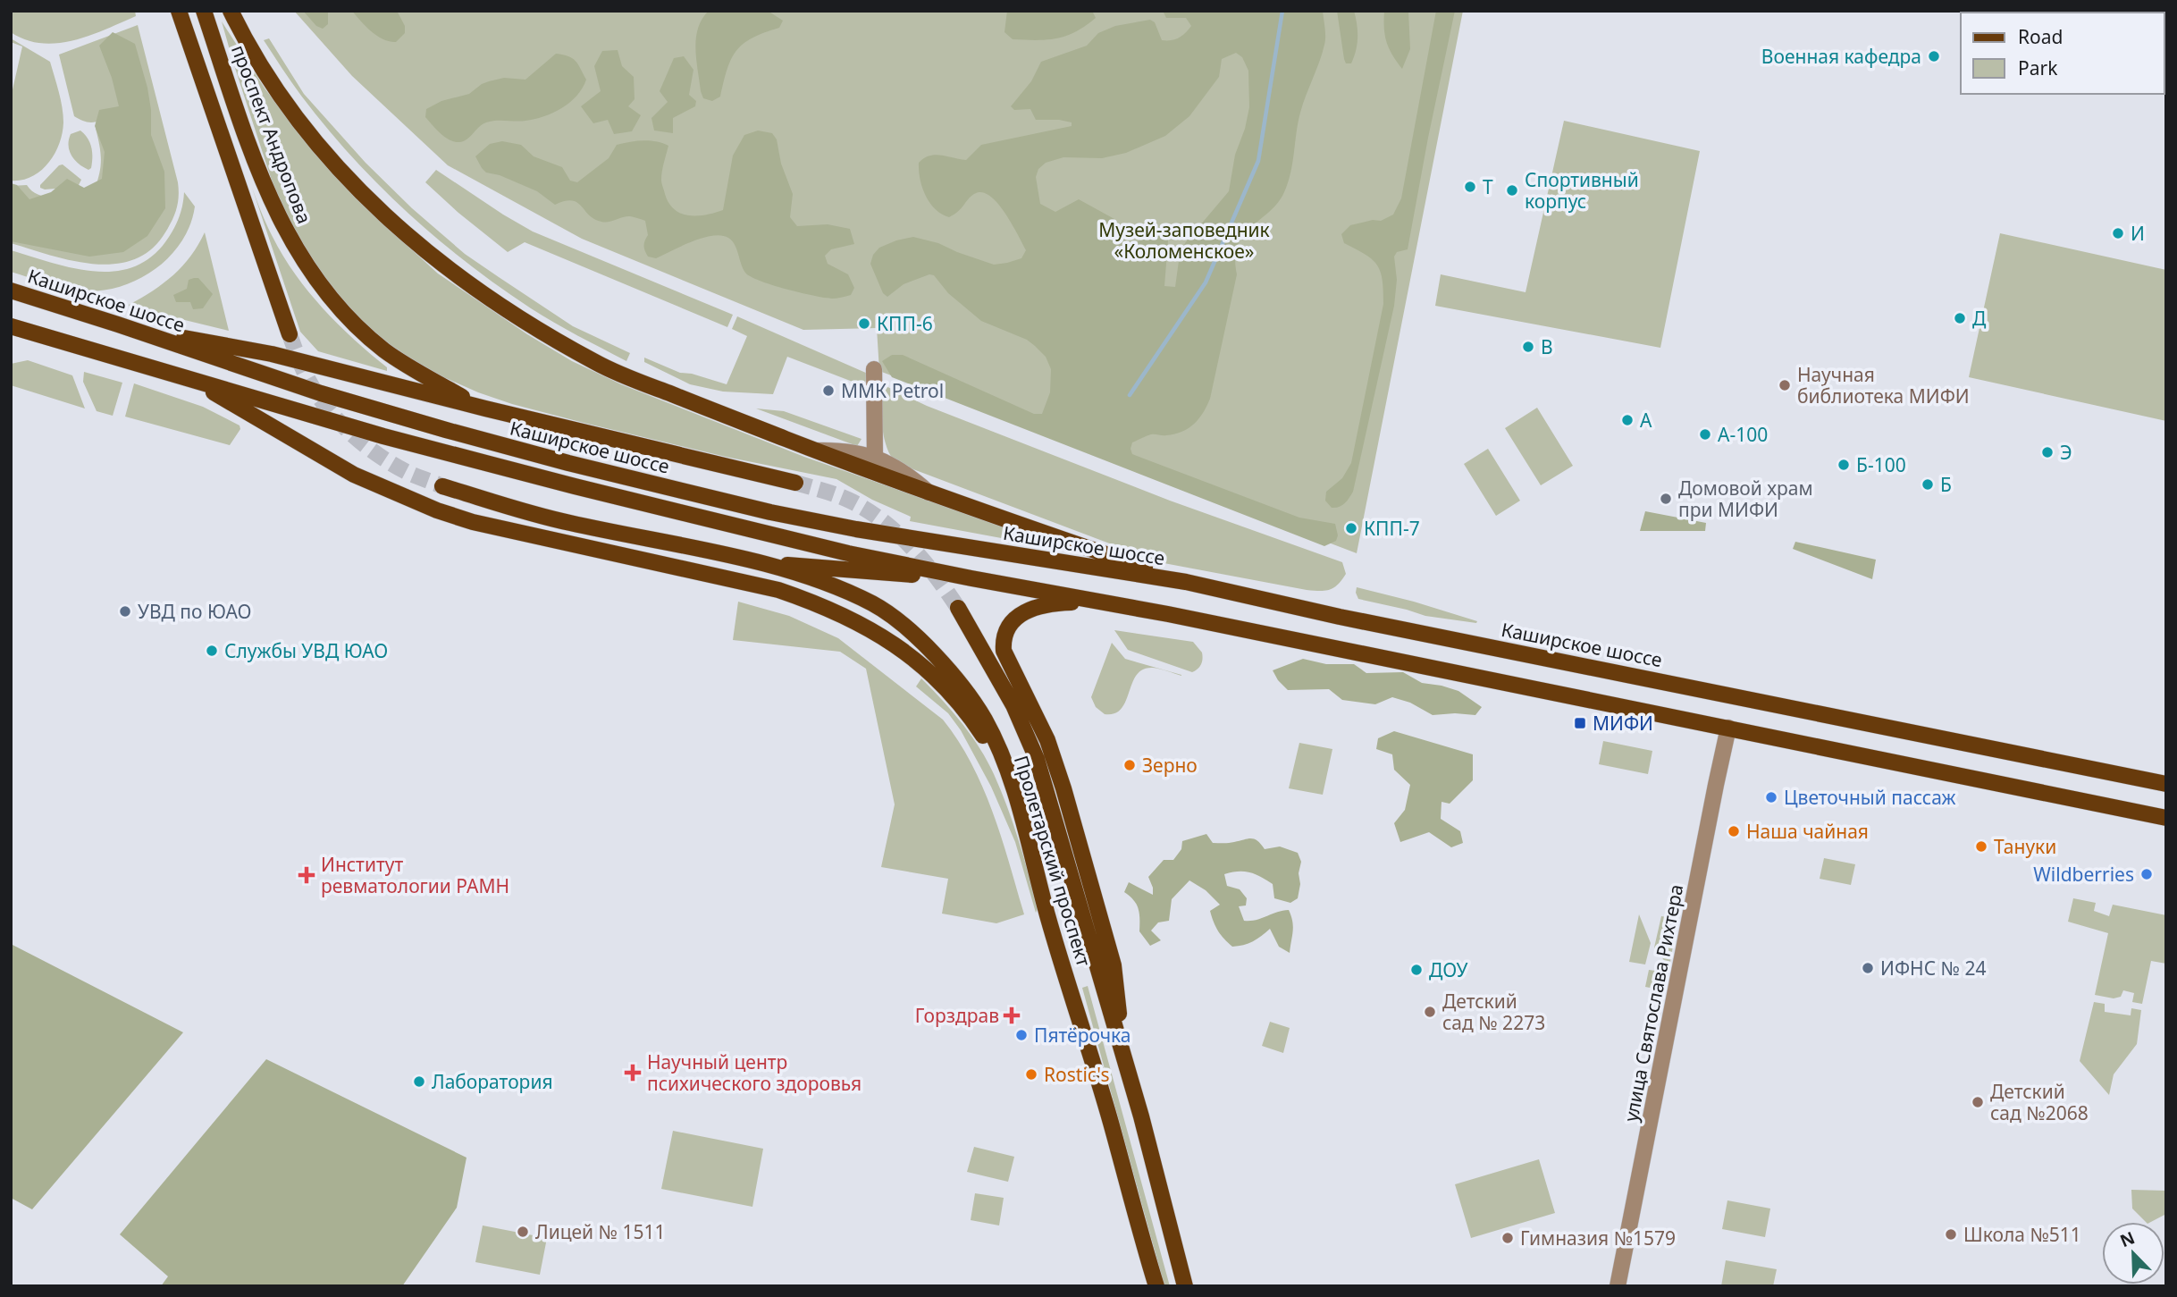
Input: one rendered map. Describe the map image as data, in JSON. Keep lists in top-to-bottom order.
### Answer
{
  "streets": {
    "main road": ["проспект Андропова", "Каширское шоссе", "Пролетарский проспект"],
    "street": ["улица Святослава Рихтера"]
  },
  "crossings": [
    ["проспект Андропова", "Каширское шоссе"]
  ],
  "parks": ["Музей-заповедник «Коломенское»"],
  "places": {
    "other": [
      "Военная кафедра",
      "Т",
      "Спортивный корпус",
      "И",
      "Д",
      "КПП-6",
      "В",
      "Научная библиотека МИФИ",
      "ММК Petrol",
      "А",
      "А-100",
      "Э",
      "Б-100",
      "Б",
      "Домовой храм при МИФИ",
      "КПП-7",
      "УВД по ЮАО",
      "Службы УВД ЮАО",
      "Зерно",
      "Цветочный пассаж",
      "Наша чайная",
      "Тануки",
      "Wildberries",
      "ИФНС № 24",
      "ДОУ",
      "Детский сад № 2273",
      "Пятёрочка",
      "Rostic's",
      "Лаборатория",
      "Детский сад №2068",
      "Лицей № 1511",
      "Школа №511",
      "Гимназия №1579"
    ],
    "transit": ["МИФИ"],
    "health": ["Институт ревматологии РАМН", "Горздрав", "Научный центр психического здоровья"]
  },
  "legend": ["Road", "Park"],
  "north": "top left"
}
